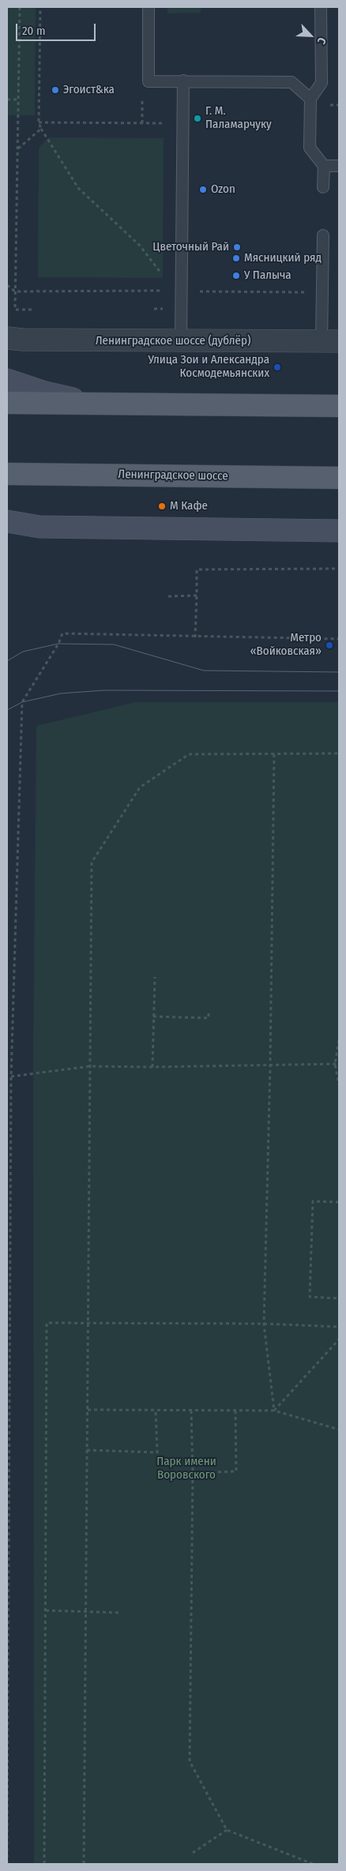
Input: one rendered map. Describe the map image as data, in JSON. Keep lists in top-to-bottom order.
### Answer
{
  "streets": {
    "main road": ["Ленинградское шоссе"],
    "street": ["Ленинградское шоссе (дублёр)"]
  },
  "parks": ["Парк имени Воровского"],
  "places": [
    "Эгоист&ка",
    "Г. М. Паламарчуку",
    "Ozon",
    "Цветочный Рай",
    "Мясницкий ряд",
    "У Палыча",
    "Улица Зои и Александра Космодемьянских",
    "М Кафе",
    "Метро «Войковская»"
  ],
  "scale_bar": "20 m",
  "north": "bottom right"
}
